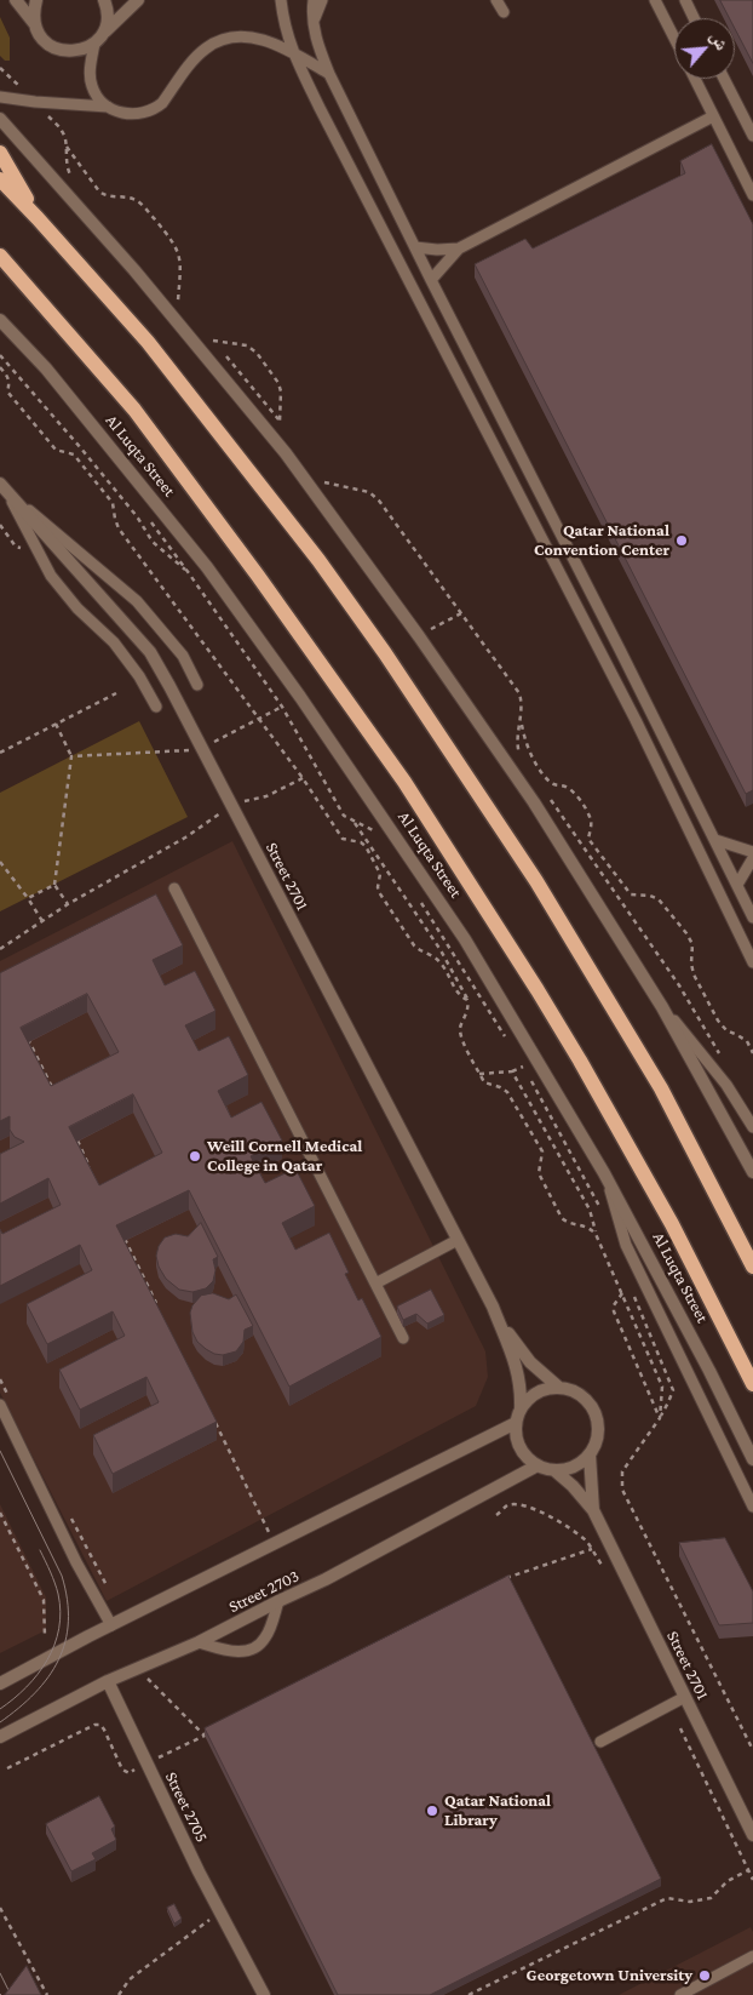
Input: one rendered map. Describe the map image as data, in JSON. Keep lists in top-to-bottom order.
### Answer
{
  "streets": {
    "main road": ["Al Luqta Street"],
    "street": ["Street 2701", "Street 2703", "Street 2705"]
  },
  "crossings": [
    ["Street 2701", "Street 2703"],
    ["Street 2703", "Street 2705"]
  ],
  "places": [
    "Qatar National Convention Center",
    "Weill Cornell Medical College in Qatar",
    "Qatar National Library",
    "Georgetown University"
  ],
  "north": "top right"
}
